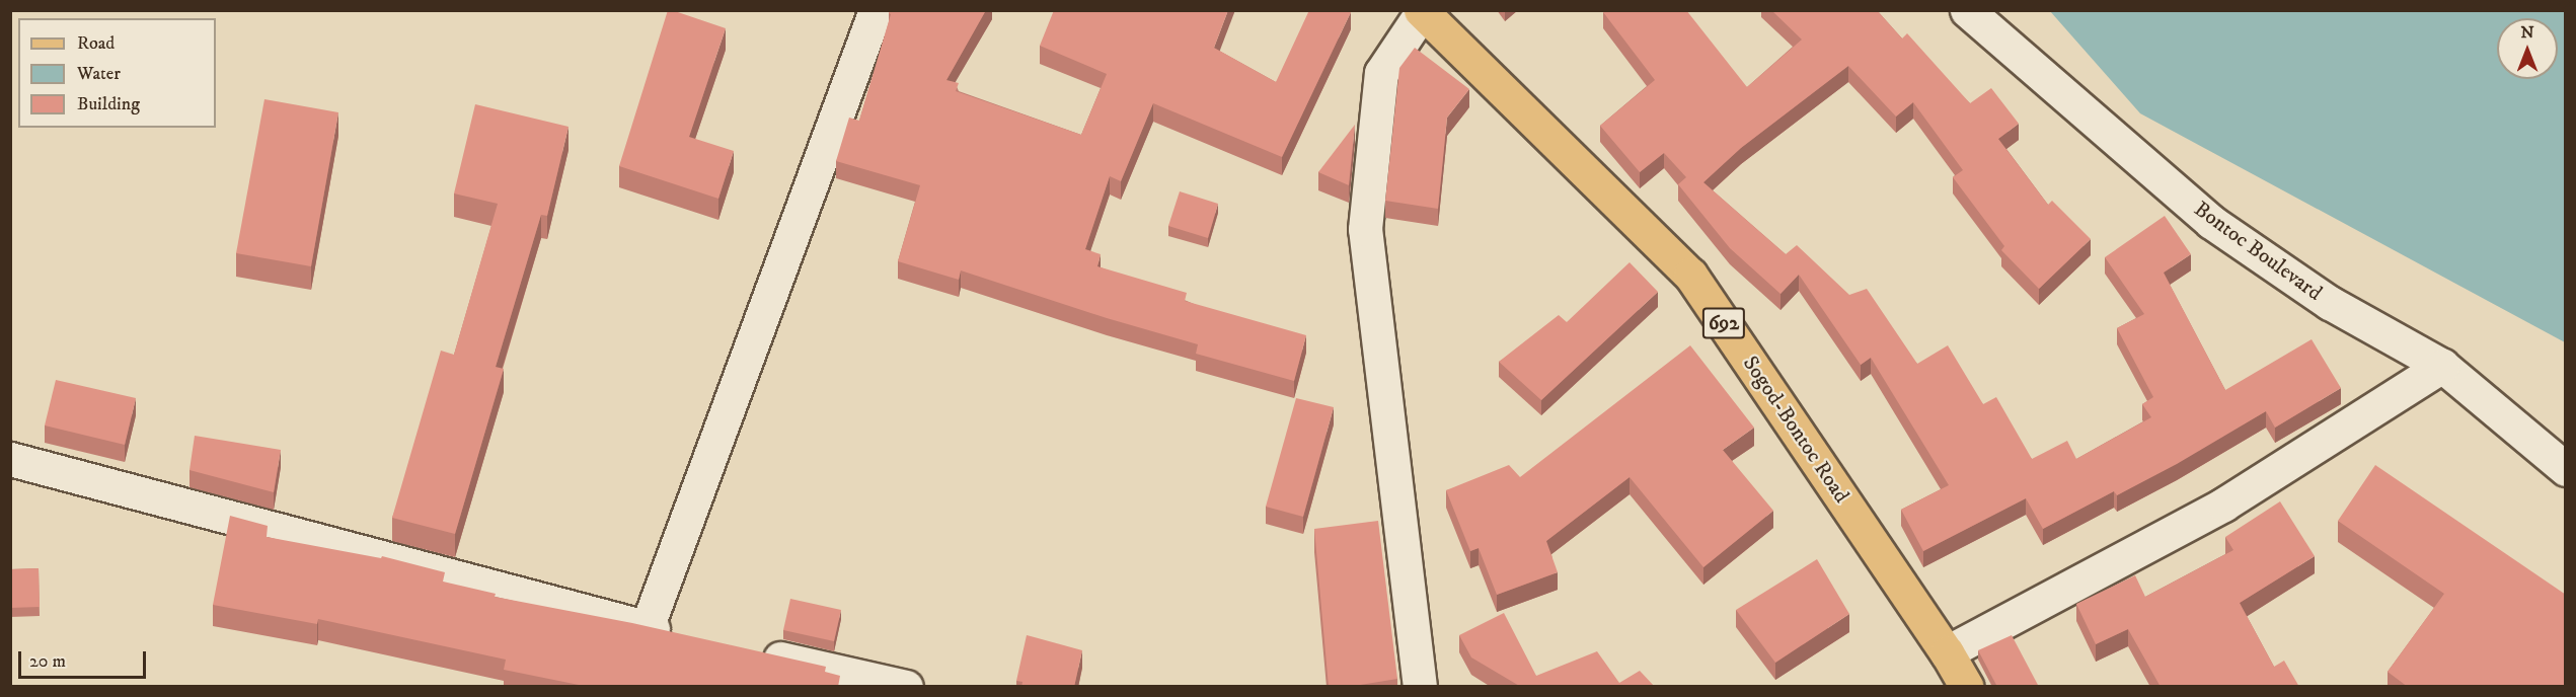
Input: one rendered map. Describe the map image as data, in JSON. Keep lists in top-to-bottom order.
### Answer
{
  "streets": {
    "main road": ["692", "Sogod-Bontoc Road"],
    "street": ["Bontoc Boulevard"]
  },
  "legend": ["Road", "Water", "Building"],
  "scale_bar": "20 m",
  "north": "top"
}
